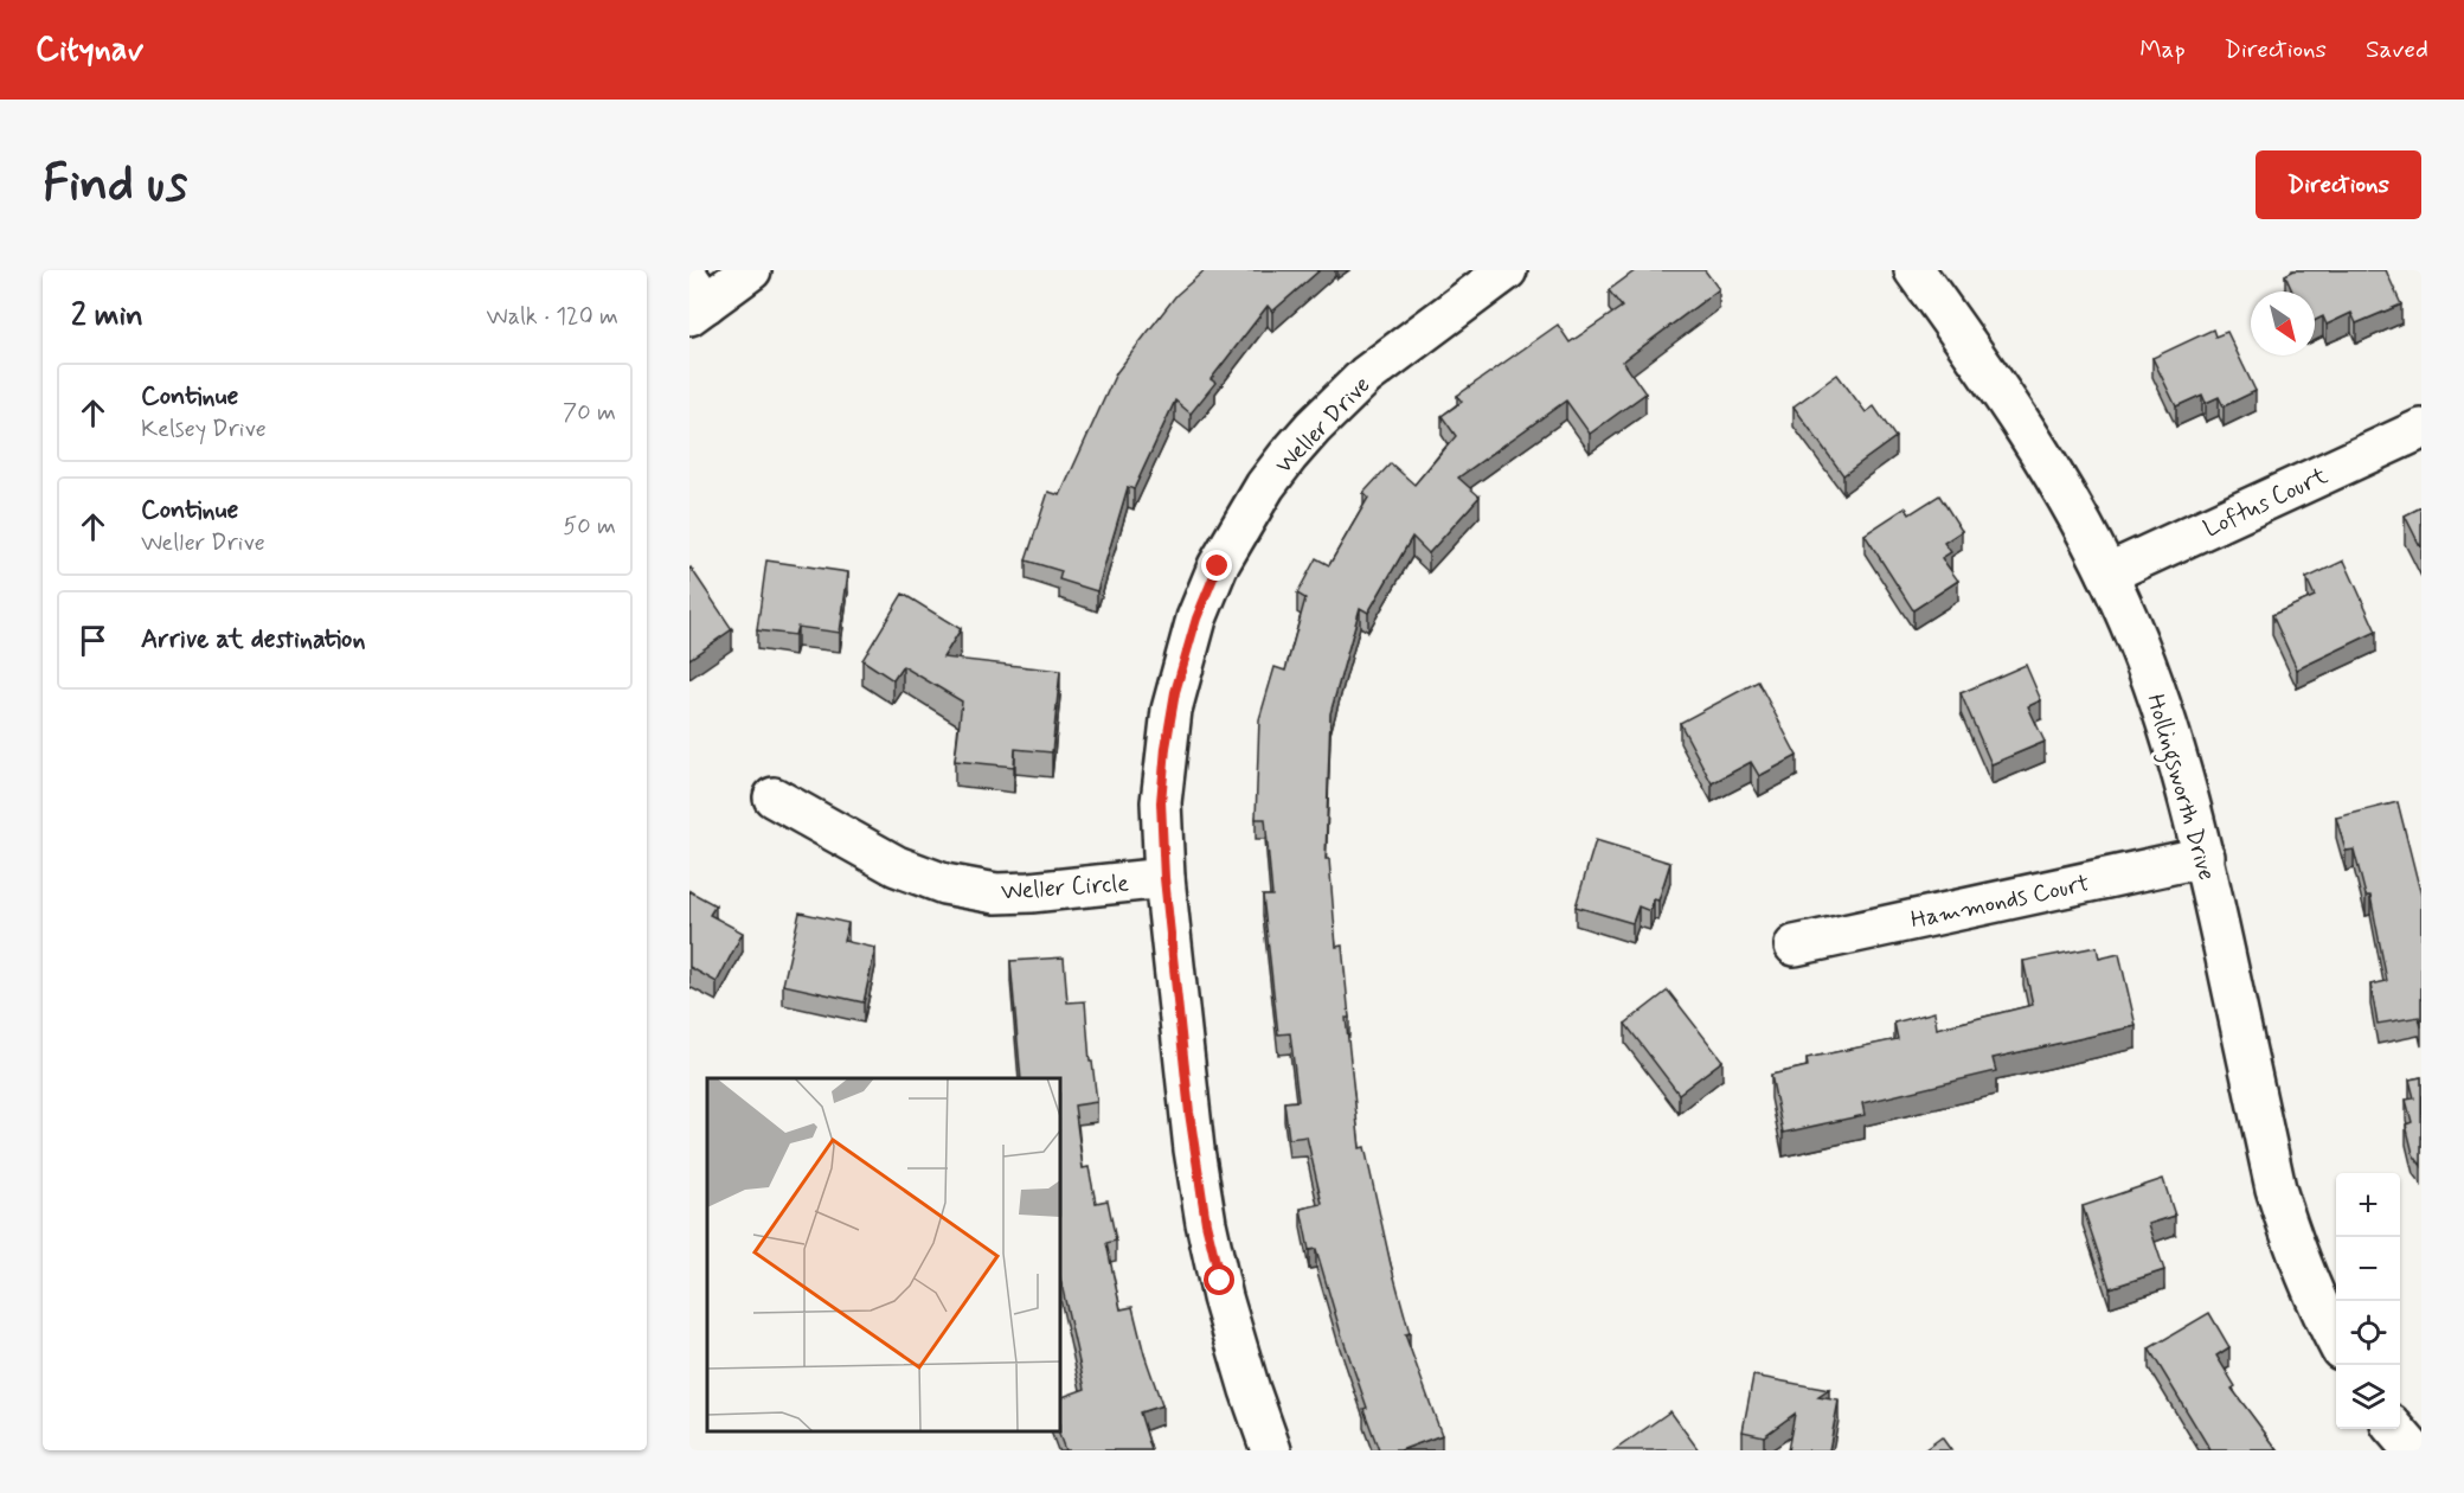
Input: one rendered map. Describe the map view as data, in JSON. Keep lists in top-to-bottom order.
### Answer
{
  "streets": {
    "street": [
      "Weller Drive",
      "Loftus Court",
      "Hollingsworth Drive",
      "Weller Circle",
      "Hammonds Court"
    ]
  },
  "crossings": [
    ["Weller Drive", "Weller Circle"],
    ["Loftus Court", "Hollingsworth Drive"],
    ["Hollingsworth Drive", "Hammonds Court"]
  ],
  "north": "bottom right",
  "page": {
    "header": "Citynav",
    "nav": ["Map", "Directions", "Saved"],
    "buttons": "Directions",
    "title": "Find us",
    "heading": ["2 min", "Walk · 120 m"],
    "list": [
      ["Continue", "Kelsey Drive", "70 m"],
      ["Continue", "Weller Drive", "50 m"],
      "Arrive at destination"
    ],
    "map_buttons": ["+", "−"]
  }
}
